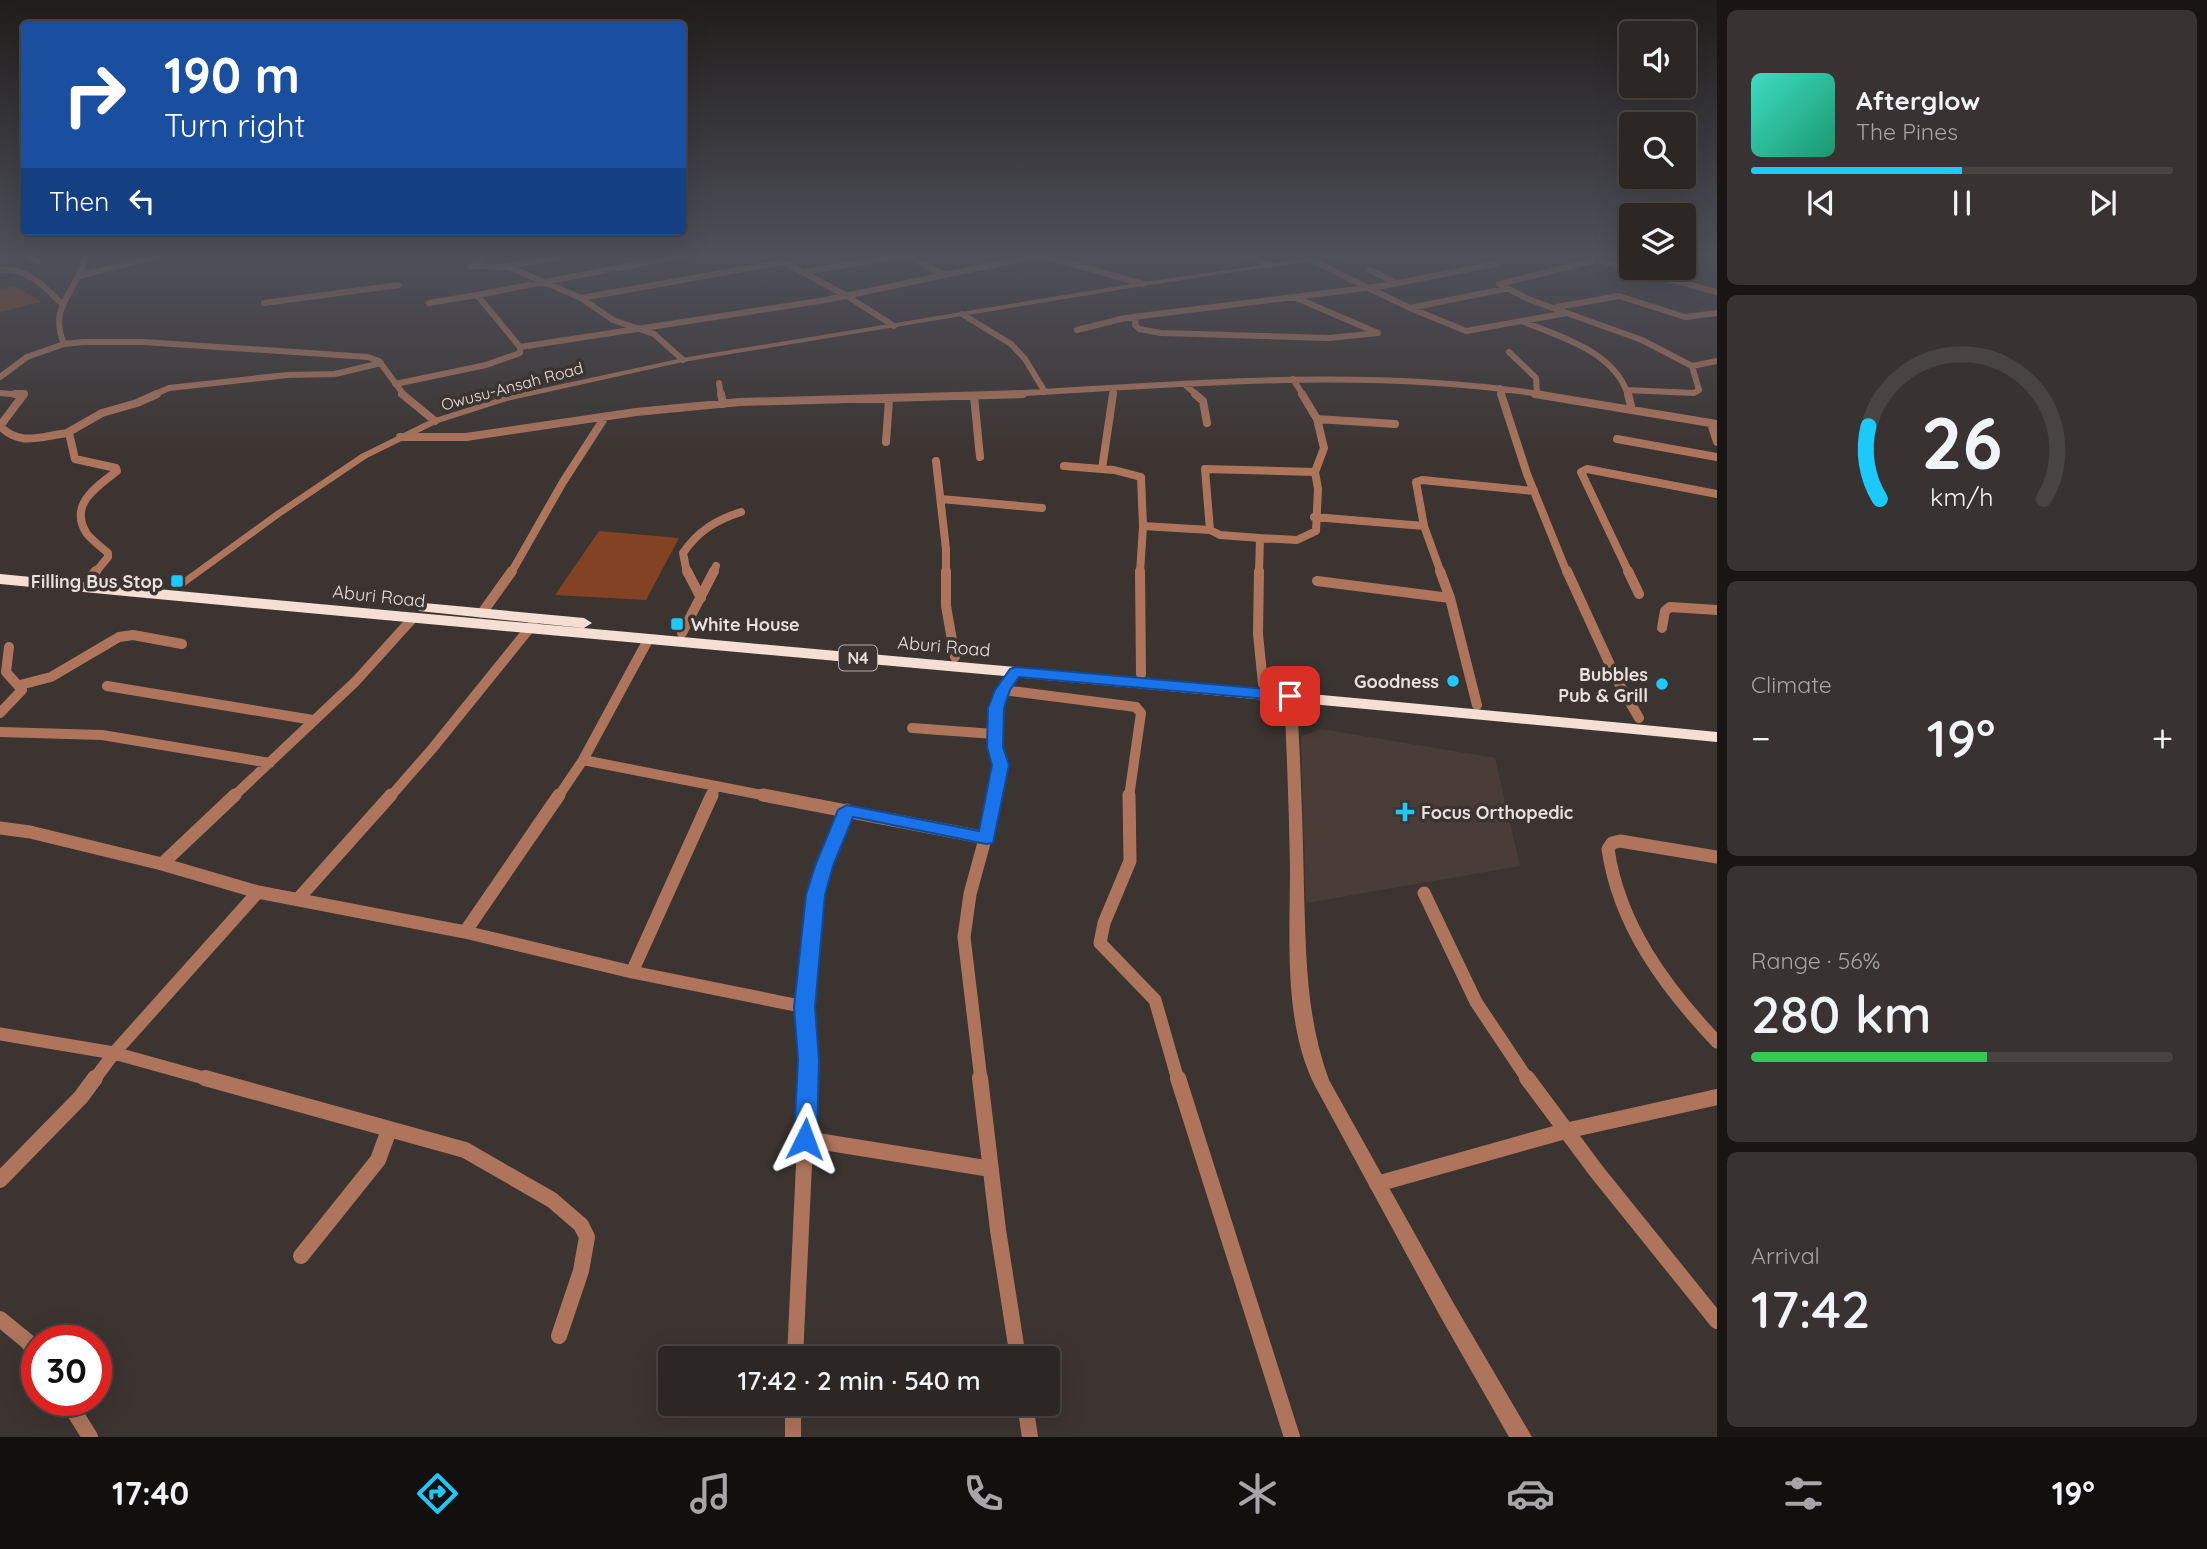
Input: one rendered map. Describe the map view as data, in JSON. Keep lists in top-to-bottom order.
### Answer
{
  "streets": {
    "highway": ["Aburi Road", "N4"],
    "street": ["Owusu-Ansah Road"]
  },
  "crossings": [
    ["Owusu-Ansah Road", "Aburi Road"]
  ],
  "places": {
    "transit": ["Filling Bus Stop", "White House"],
    "other": ["Goodness", "Bubbles Pub & Grill"],
    "health": ["Focus Orthopedic"]
  },
  "page": {
    "turn": ["190 m", "Turn right"],
    "song": ["Afterglow", "The Pines"],
    "then": "Then",
    "tile": [
      "Climate",
      ["Range · 56%", "280 km"],
      ["Arrival", "17:42"]
    ],
    "heat": ["−", "19°", "+"],
    "limit": "30",
    "trip": "17:42 · 2 min · 540 m",
    "tabs": ["17:40", "19°"],
    "gauge": ["26", "km/h"]
  }
}
